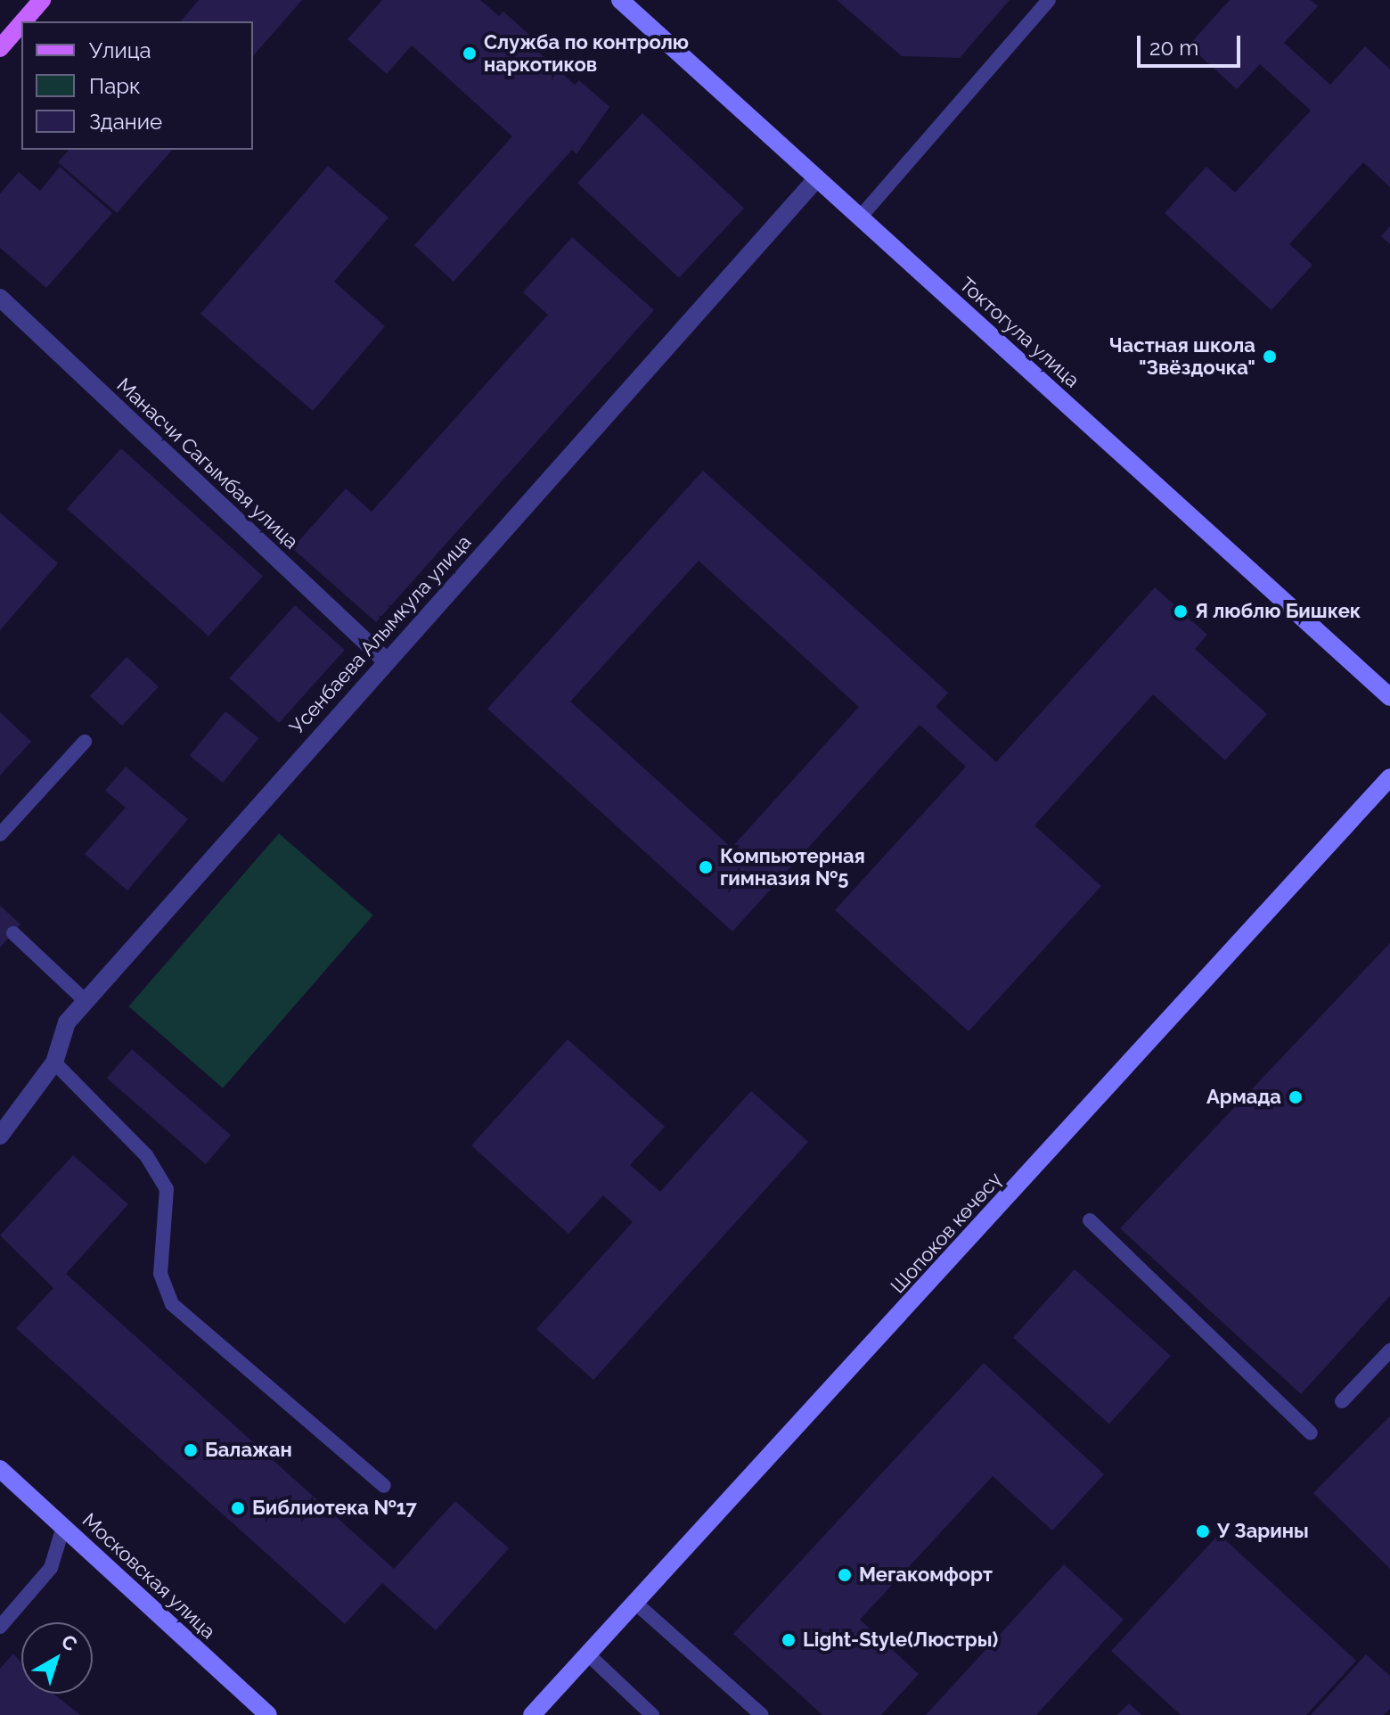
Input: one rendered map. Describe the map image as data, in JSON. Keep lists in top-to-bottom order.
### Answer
{
  "streets": {
    "main road": ["Токтогула улица", "Шопоков көчөсү", "Московская улица"],
    "street": ["Манасчи Сагымбая улица", "Усенбаева Алымкула улица"]
  },
  "crossings": [
    ["Токтогула улица", "Усенбаева Алымкула улица"],
    ["Манасчи Сагымбая улица", "Усенбаева Алымкула улица"]
  ],
  "places": [
    "Служба по контролю наркотиков",
    "Частная школа \"Звёздочка\"",
    "Я люблю Бишкек",
    "Компьютерная гимназия №5",
    "Армада",
    "Балажан",
    "Библиотека №17",
    "У Зарины",
    "Мегакомфорт",
    "Light-Style(Люстры)"
  ],
  "legend": ["Улица", "Парк", "Здание"],
  "scale_bar": "20 m",
  "north": "top right"
}
